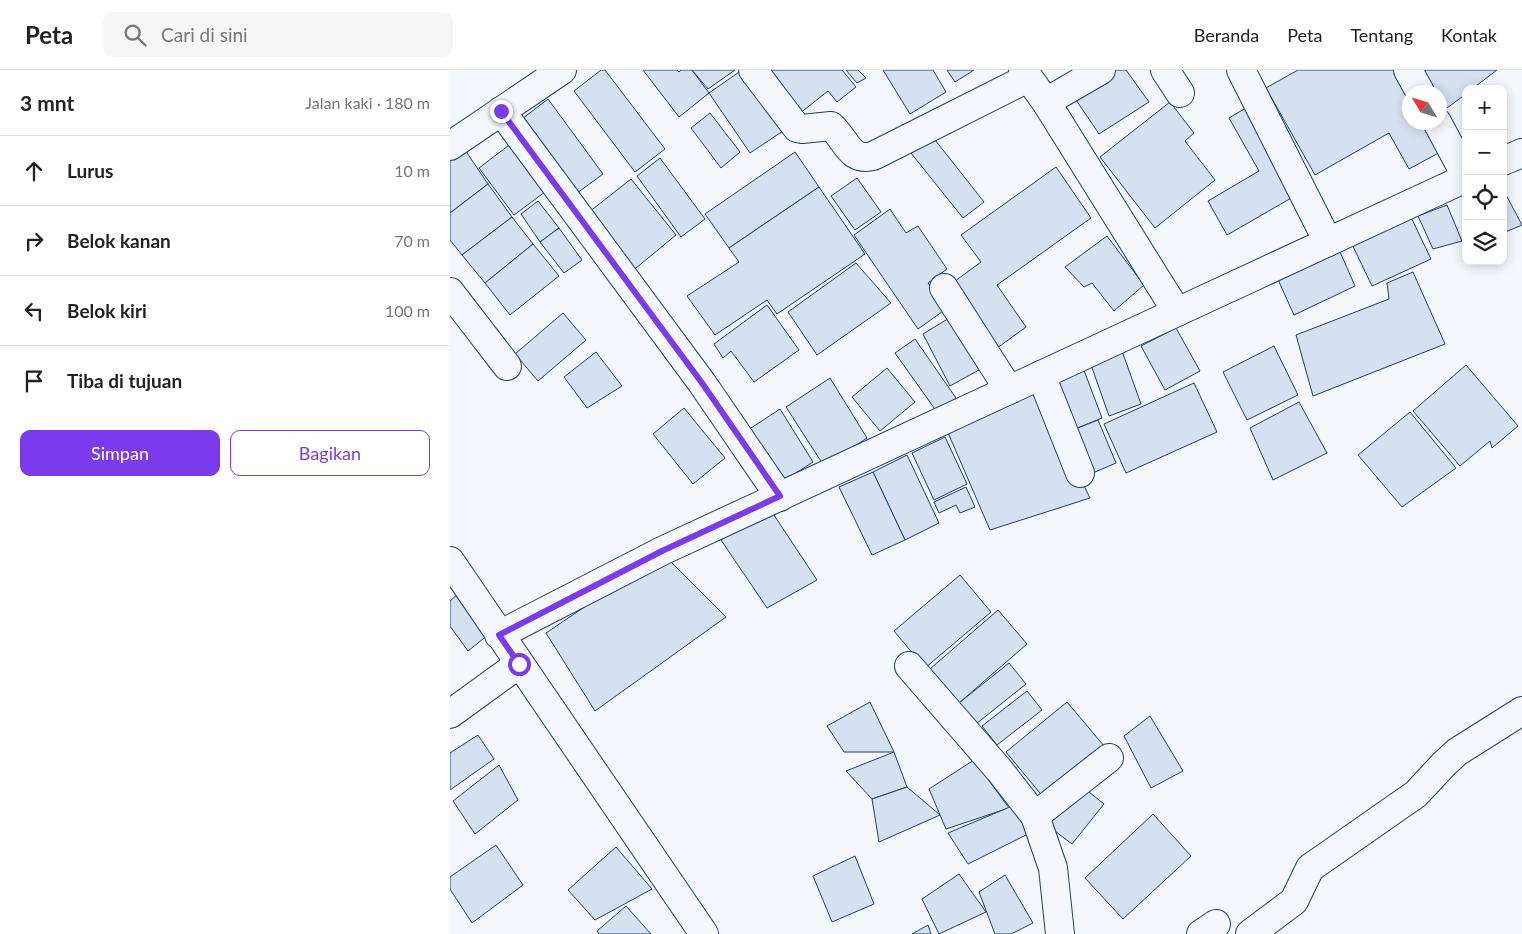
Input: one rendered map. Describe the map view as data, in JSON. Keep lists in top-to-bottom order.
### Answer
{
  "north": "top left",
  "page": {
    "header": "Peta",
    "search": "Cari di sini",
    "nav": [
      "Beranda",
      "Peta",
      "Tentang",
      "Kontak"
    ],
    "heading": ["3 mnt", "Jalan kaki · 180 m"],
    "map_buttons": ["+", "−"],
    "list": [
      ["Lurus", "10 m"],
      ["Belok kanan", "70 m"],
      ["Belok kiri", "100 m"],
      "Tiba di tujuan"
    ],
    "buttons": ["Simpan", "Bagikan"]
  }
}
